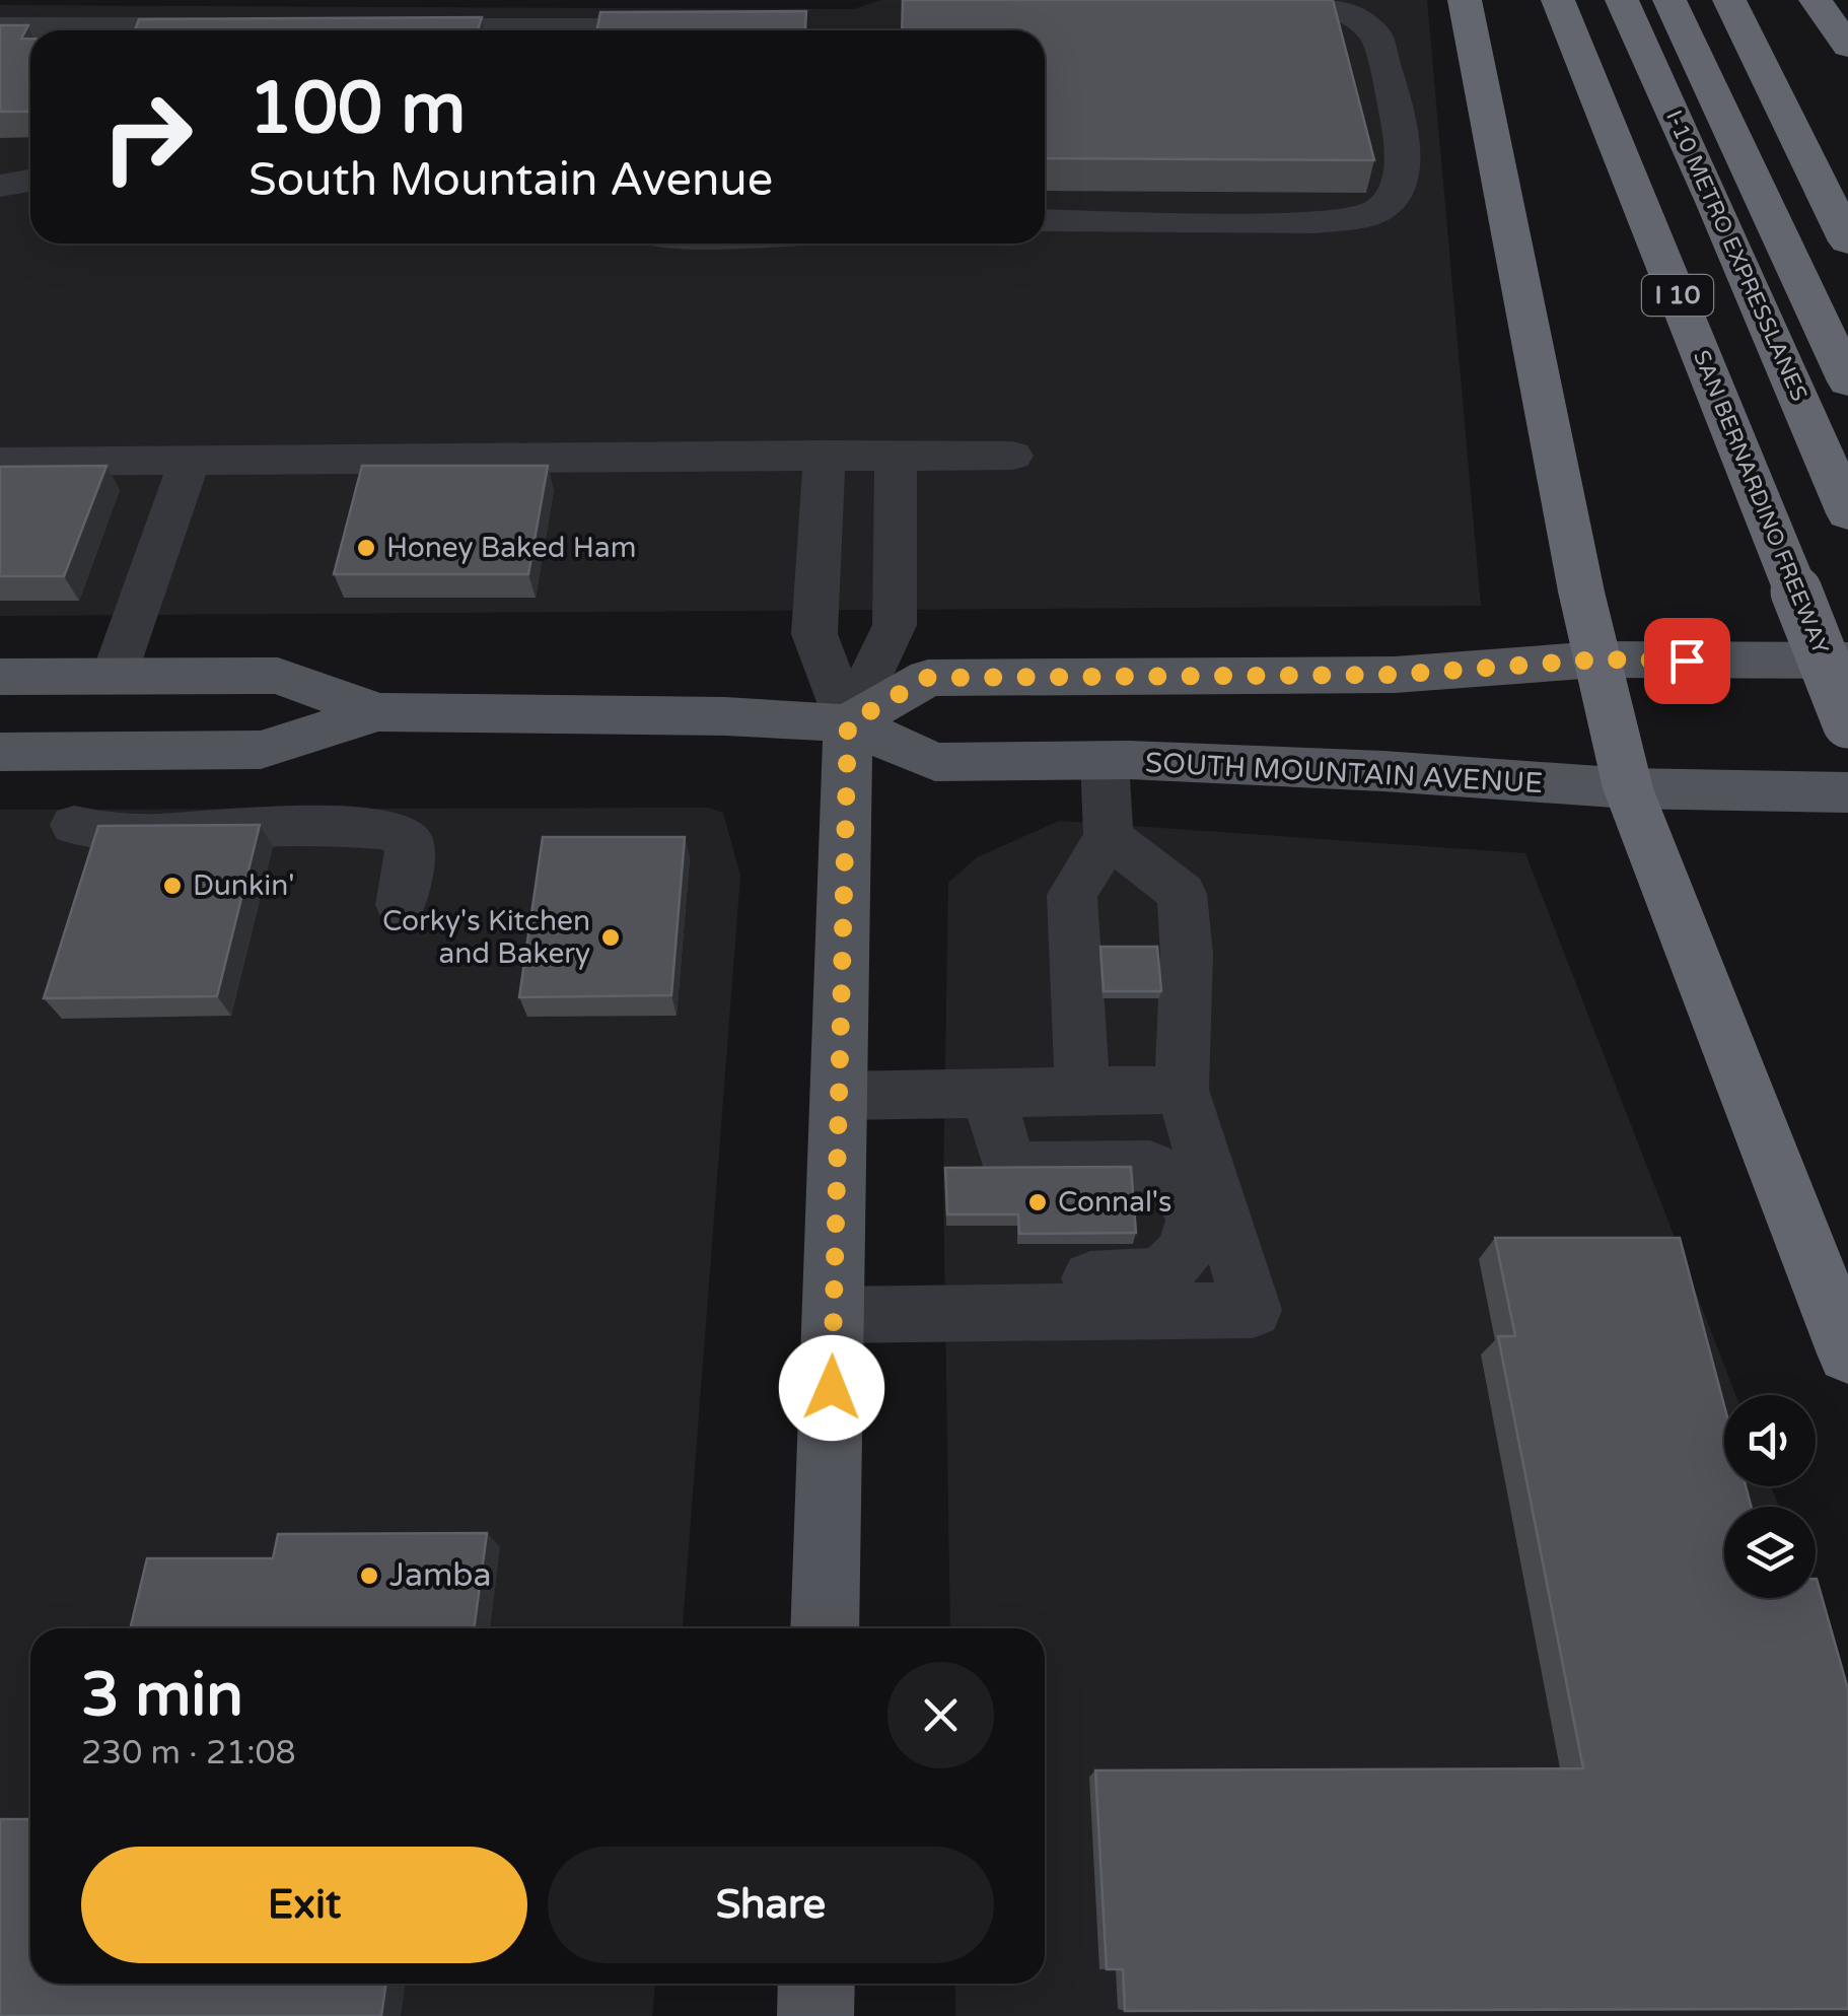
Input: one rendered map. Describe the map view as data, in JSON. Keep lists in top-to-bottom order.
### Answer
{
  "streets": {
    "highway": ["I-10 METRO EXPRESSLANES", "I 10", "SAN BERNARDINO FREEWAY"],
    "main road": ["SOUTH MOUNTAIN AVENUE"]
  },
  "places": [
    "Honey Baked Ham",
    "Dunkin'",
    "Corky's Kitchen and Bakery",
    "Connal's",
    "Jamba"
  ],
  "page": {
    "turn": ["100 m", "South Mountain Avenue"],
    "heading": ["3 min", "230 m · 21:08"],
    "buttons": ["Exit", "Share"]
  }
}
